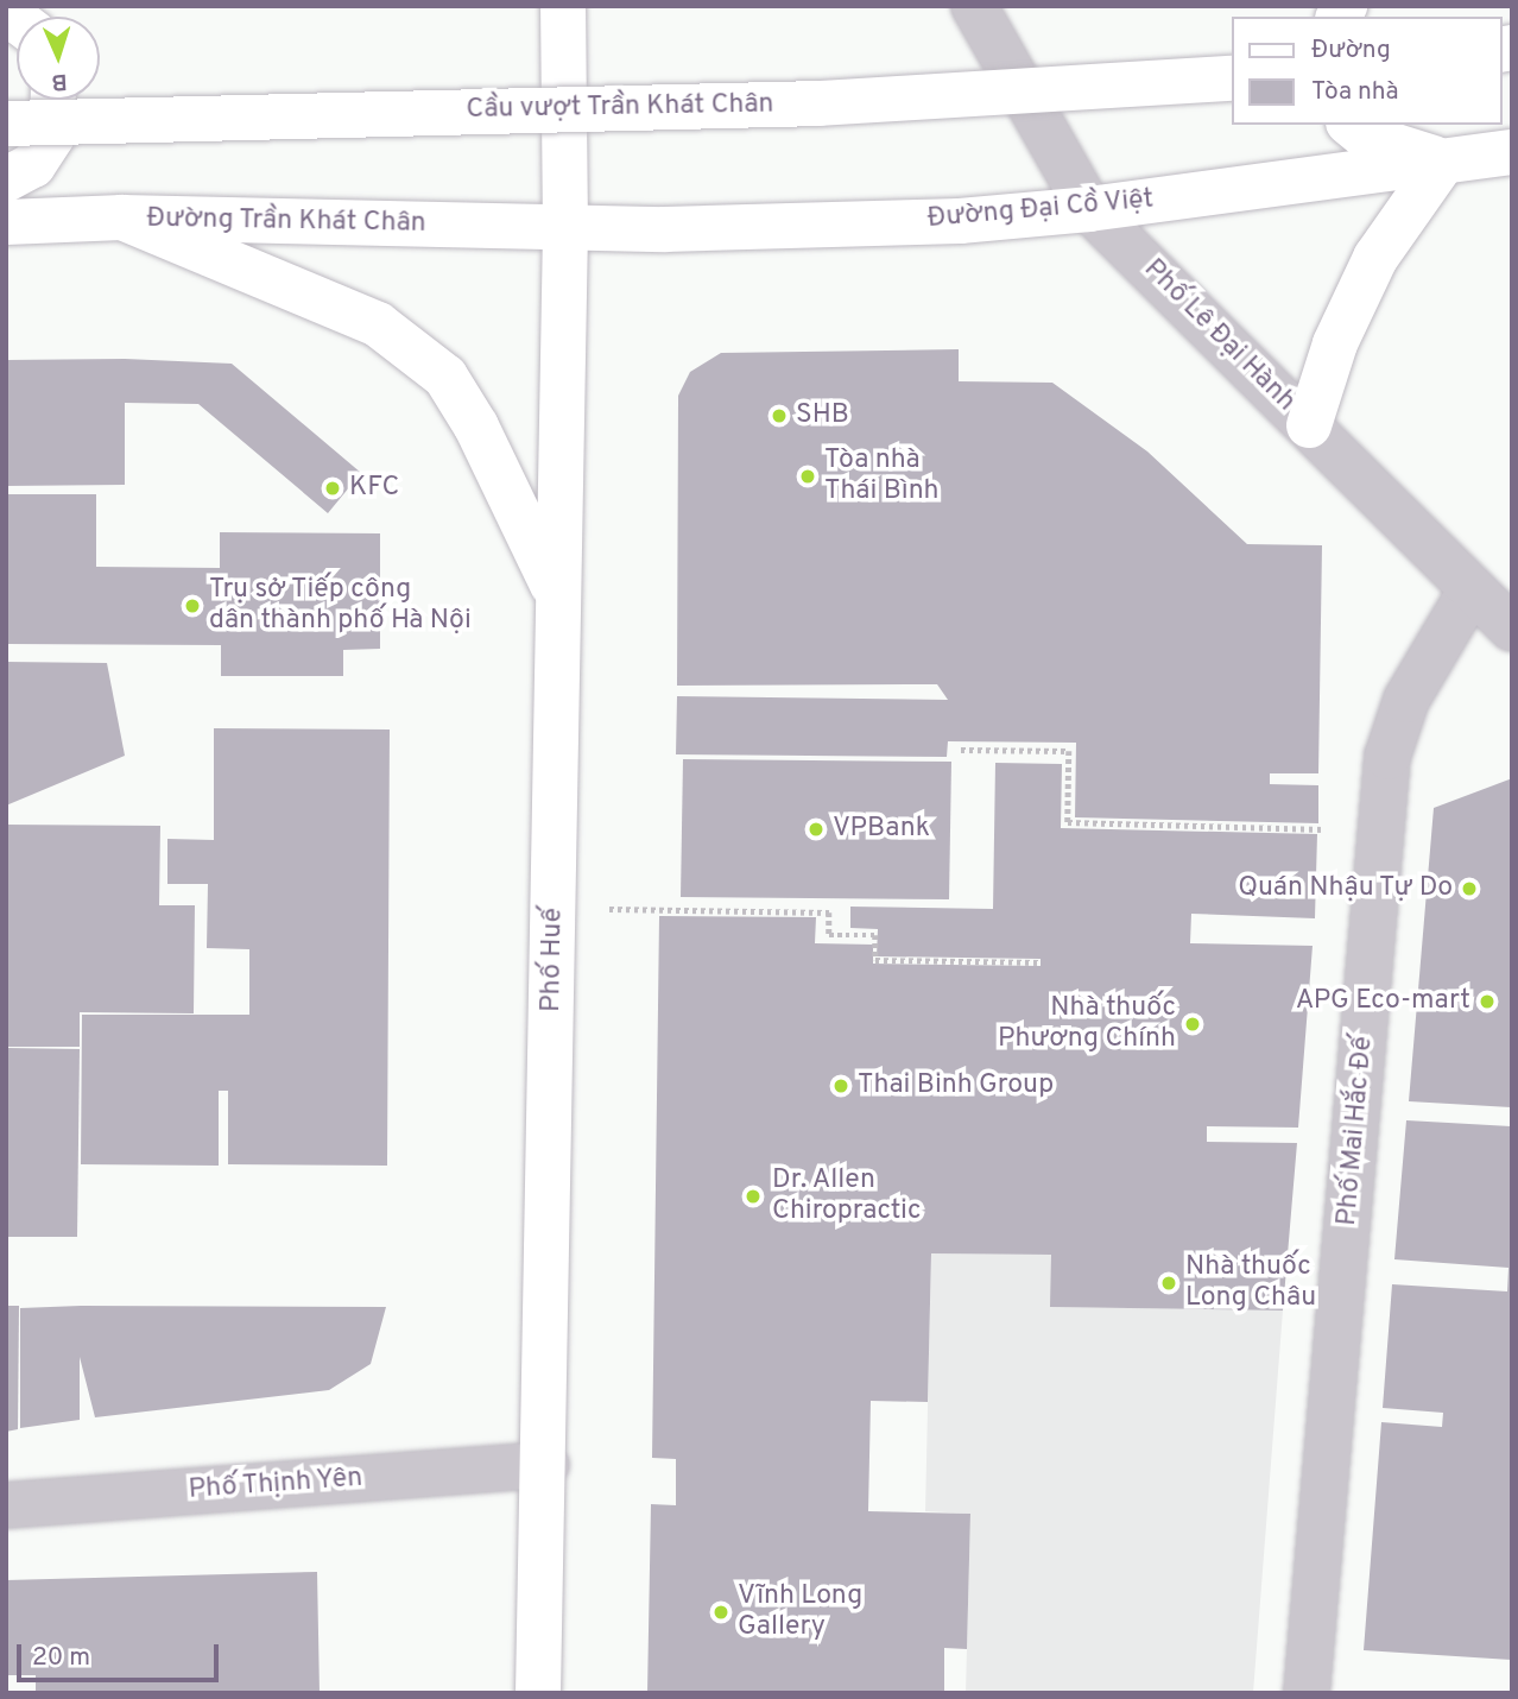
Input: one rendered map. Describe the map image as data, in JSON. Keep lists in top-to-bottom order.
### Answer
{
  "streets": {
    "main road": [
      "Cầu vượt Trần Khát Chân",
      "Đường Đại Cồ Việt",
      "Đường Trần Khát Chân",
      "Phố Huế"
    ],
    "street": ["Phố Lê Đại Hành", "Phố Mai Hắc Đế", "Phố Thịnh Yên"]
  },
  "crossings": [
    ["Đường Đại Cồ Việt", "Đường Trần Khát Chân"],
    ["Đường Đại Cồ Việt", "Phố Lê Đại Hành"],
    ["Đường Đại Cồ Việt", "Phố Huế"],
    ["Đường Trần Khát Chân", "Phố Huế"],
    ["Phố Lê Đại Hành", "Phố Mai Hắc Đế"],
    ["Phố Huế", "Phố Thịnh Yên"]
  ],
  "places": [
    "SHB",
    "Tòa nhà Thái Bình",
    "KFC",
    "Trụ sở Tiếp công dân thành phố Hà Nội",
    "VPBank",
    "Quán Nhậu Tự Do",
    "APG Eco-mart",
    "Nhà thuốc Phương Chính",
    "Thai Binh Group",
    "Dr. Allen Chiropractic",
    "Nhà thuốc Long Châu",
    "Vĩnh Long Gallery"
  ],
  "legend": ["Đường", "Tòa nhà"],
  "scale_bar": "20 m",
  "north": "bottom"
}
